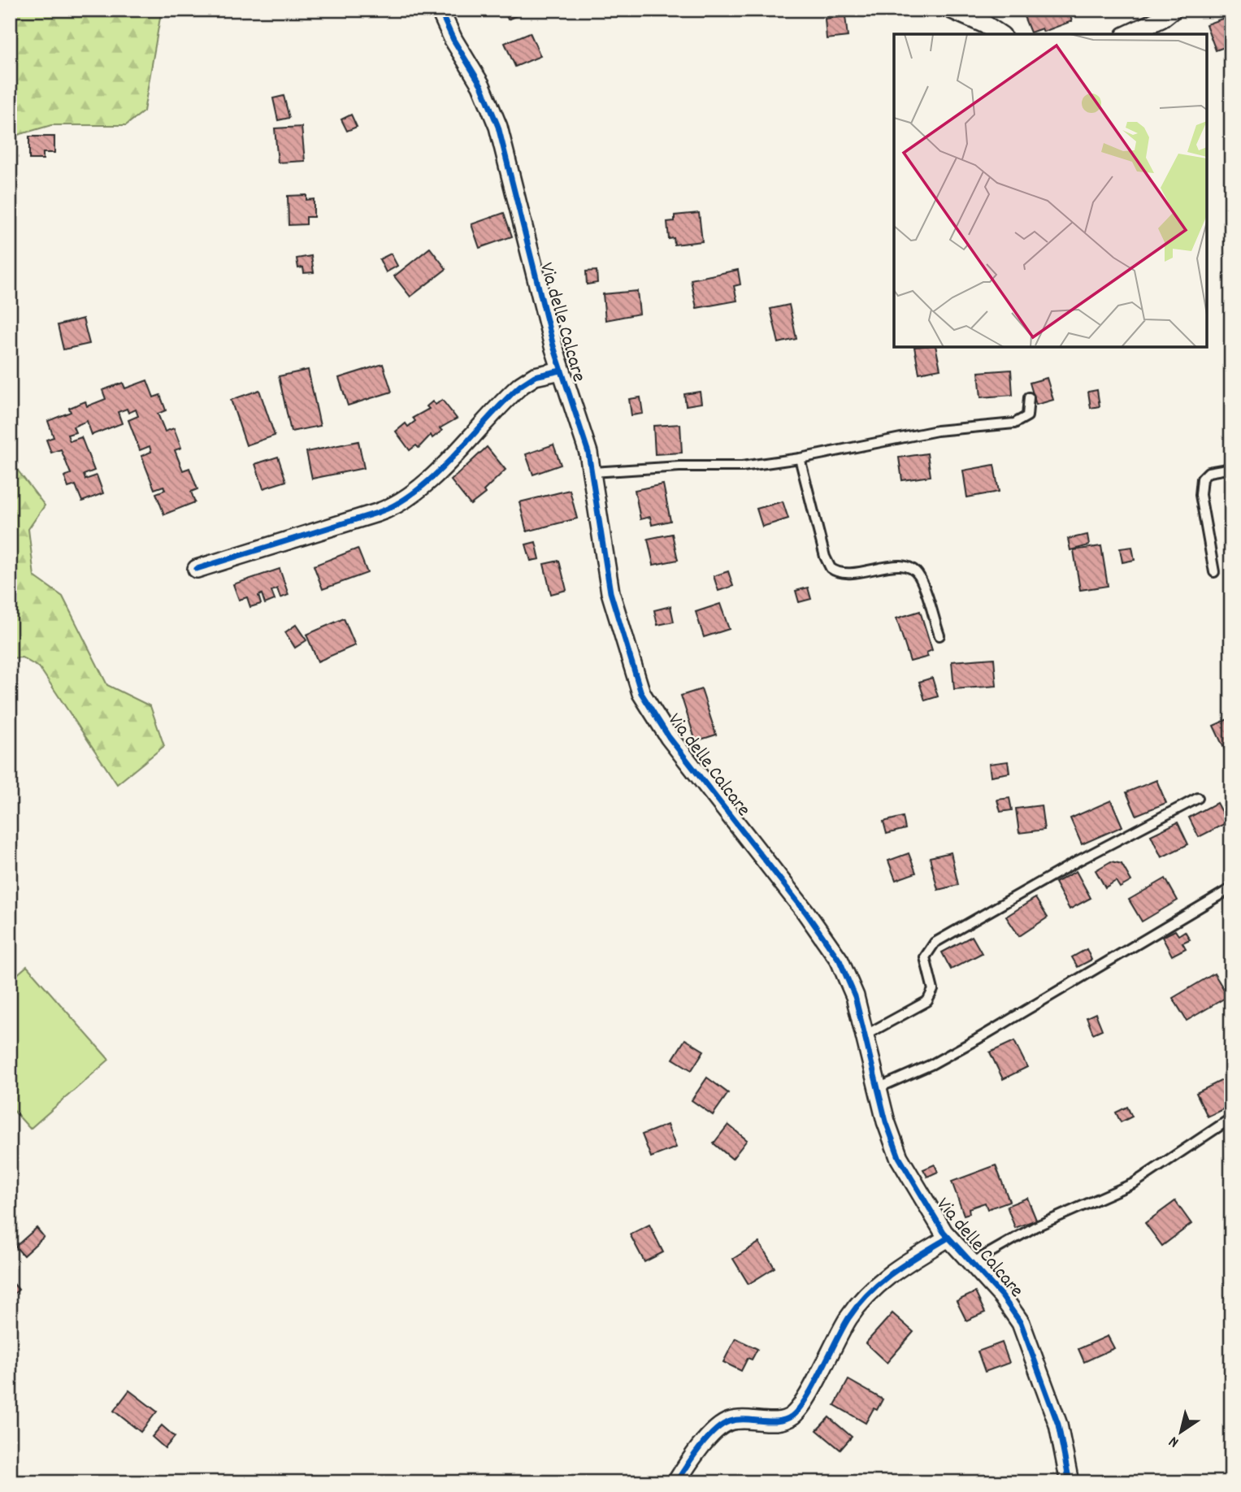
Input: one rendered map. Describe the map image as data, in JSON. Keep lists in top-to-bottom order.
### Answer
{
  "streets": {
    "street": ["Via delle Calcare"]
  },
  "north": "bottom left"
}
